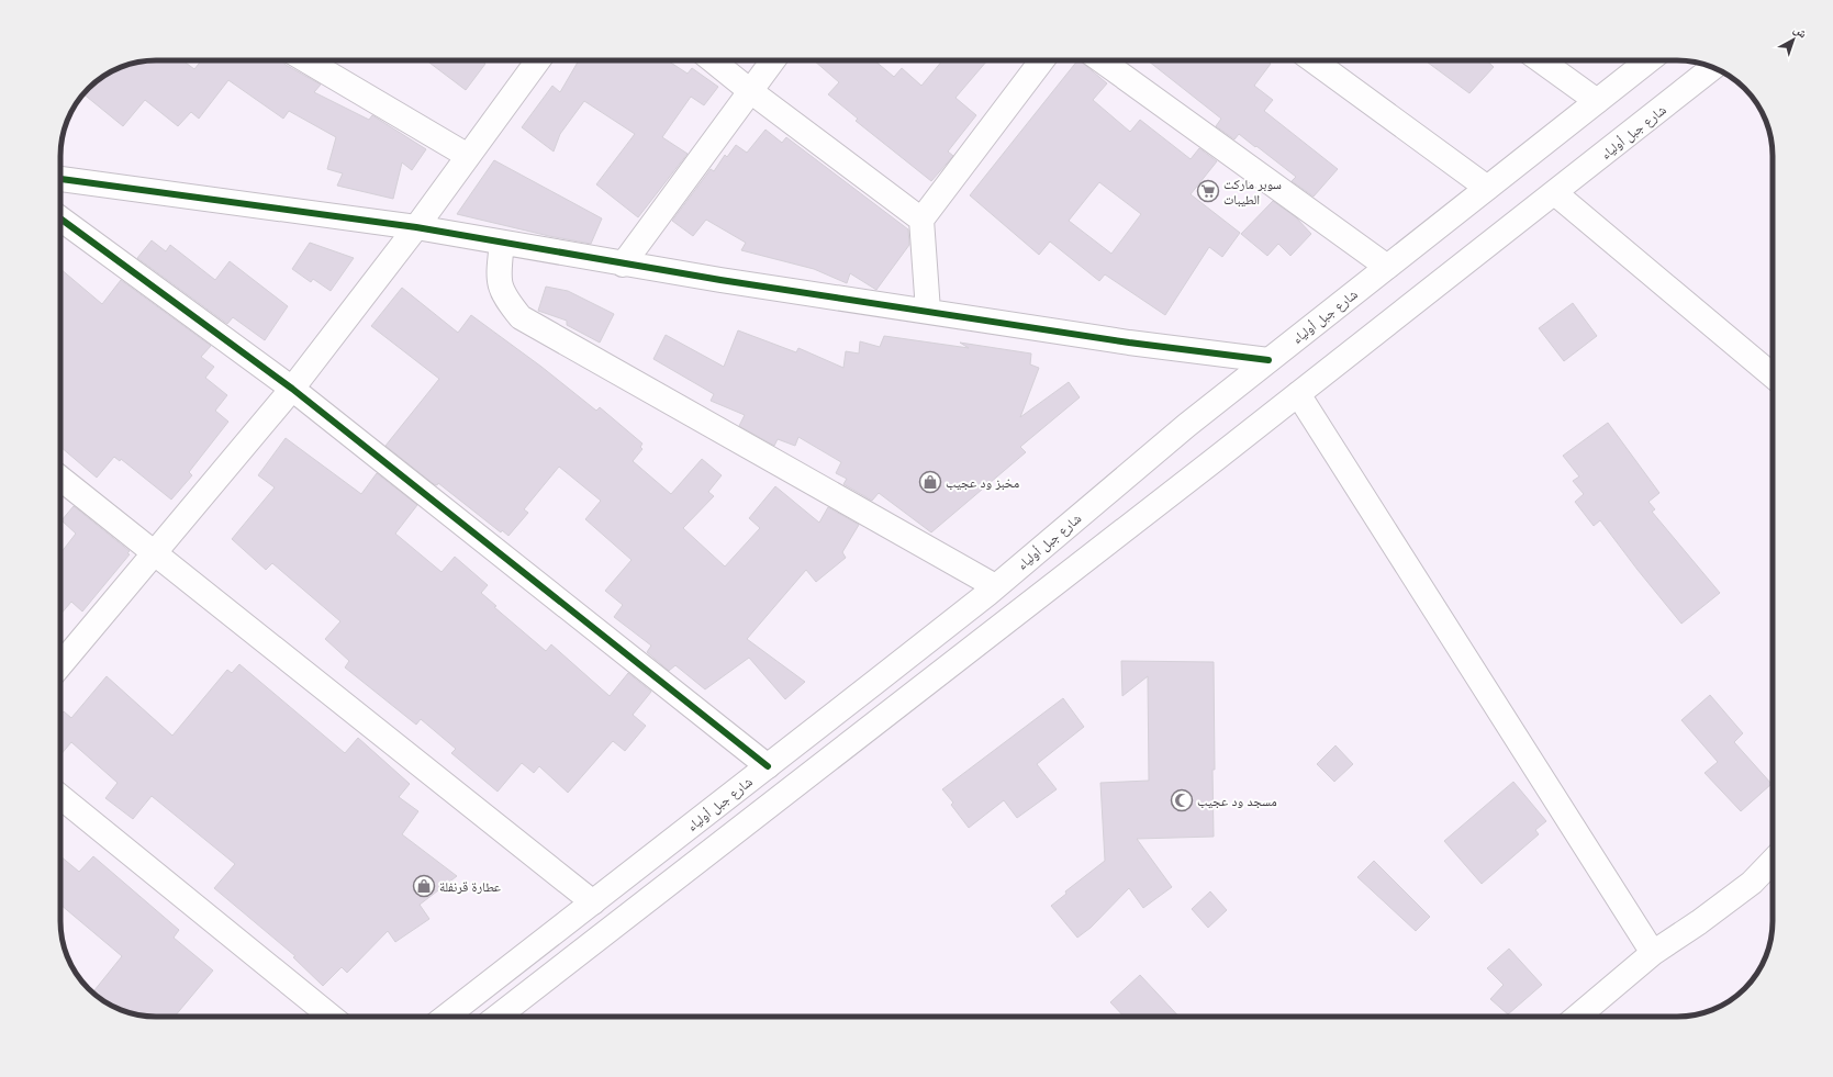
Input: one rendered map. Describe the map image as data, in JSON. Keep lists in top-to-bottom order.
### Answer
{
  "streets": {
    "street": ["شارع جبل أولياء"]
  },
  "places": {
    "supermarket": ["سوبر ماركت الطيبات"],
    "shop": ["مخبز ود عجيب", "عطارة قرنفلة"],
    "mosque": ["مسجد ود عجيب"]
  },
  "north": "top right"
}
